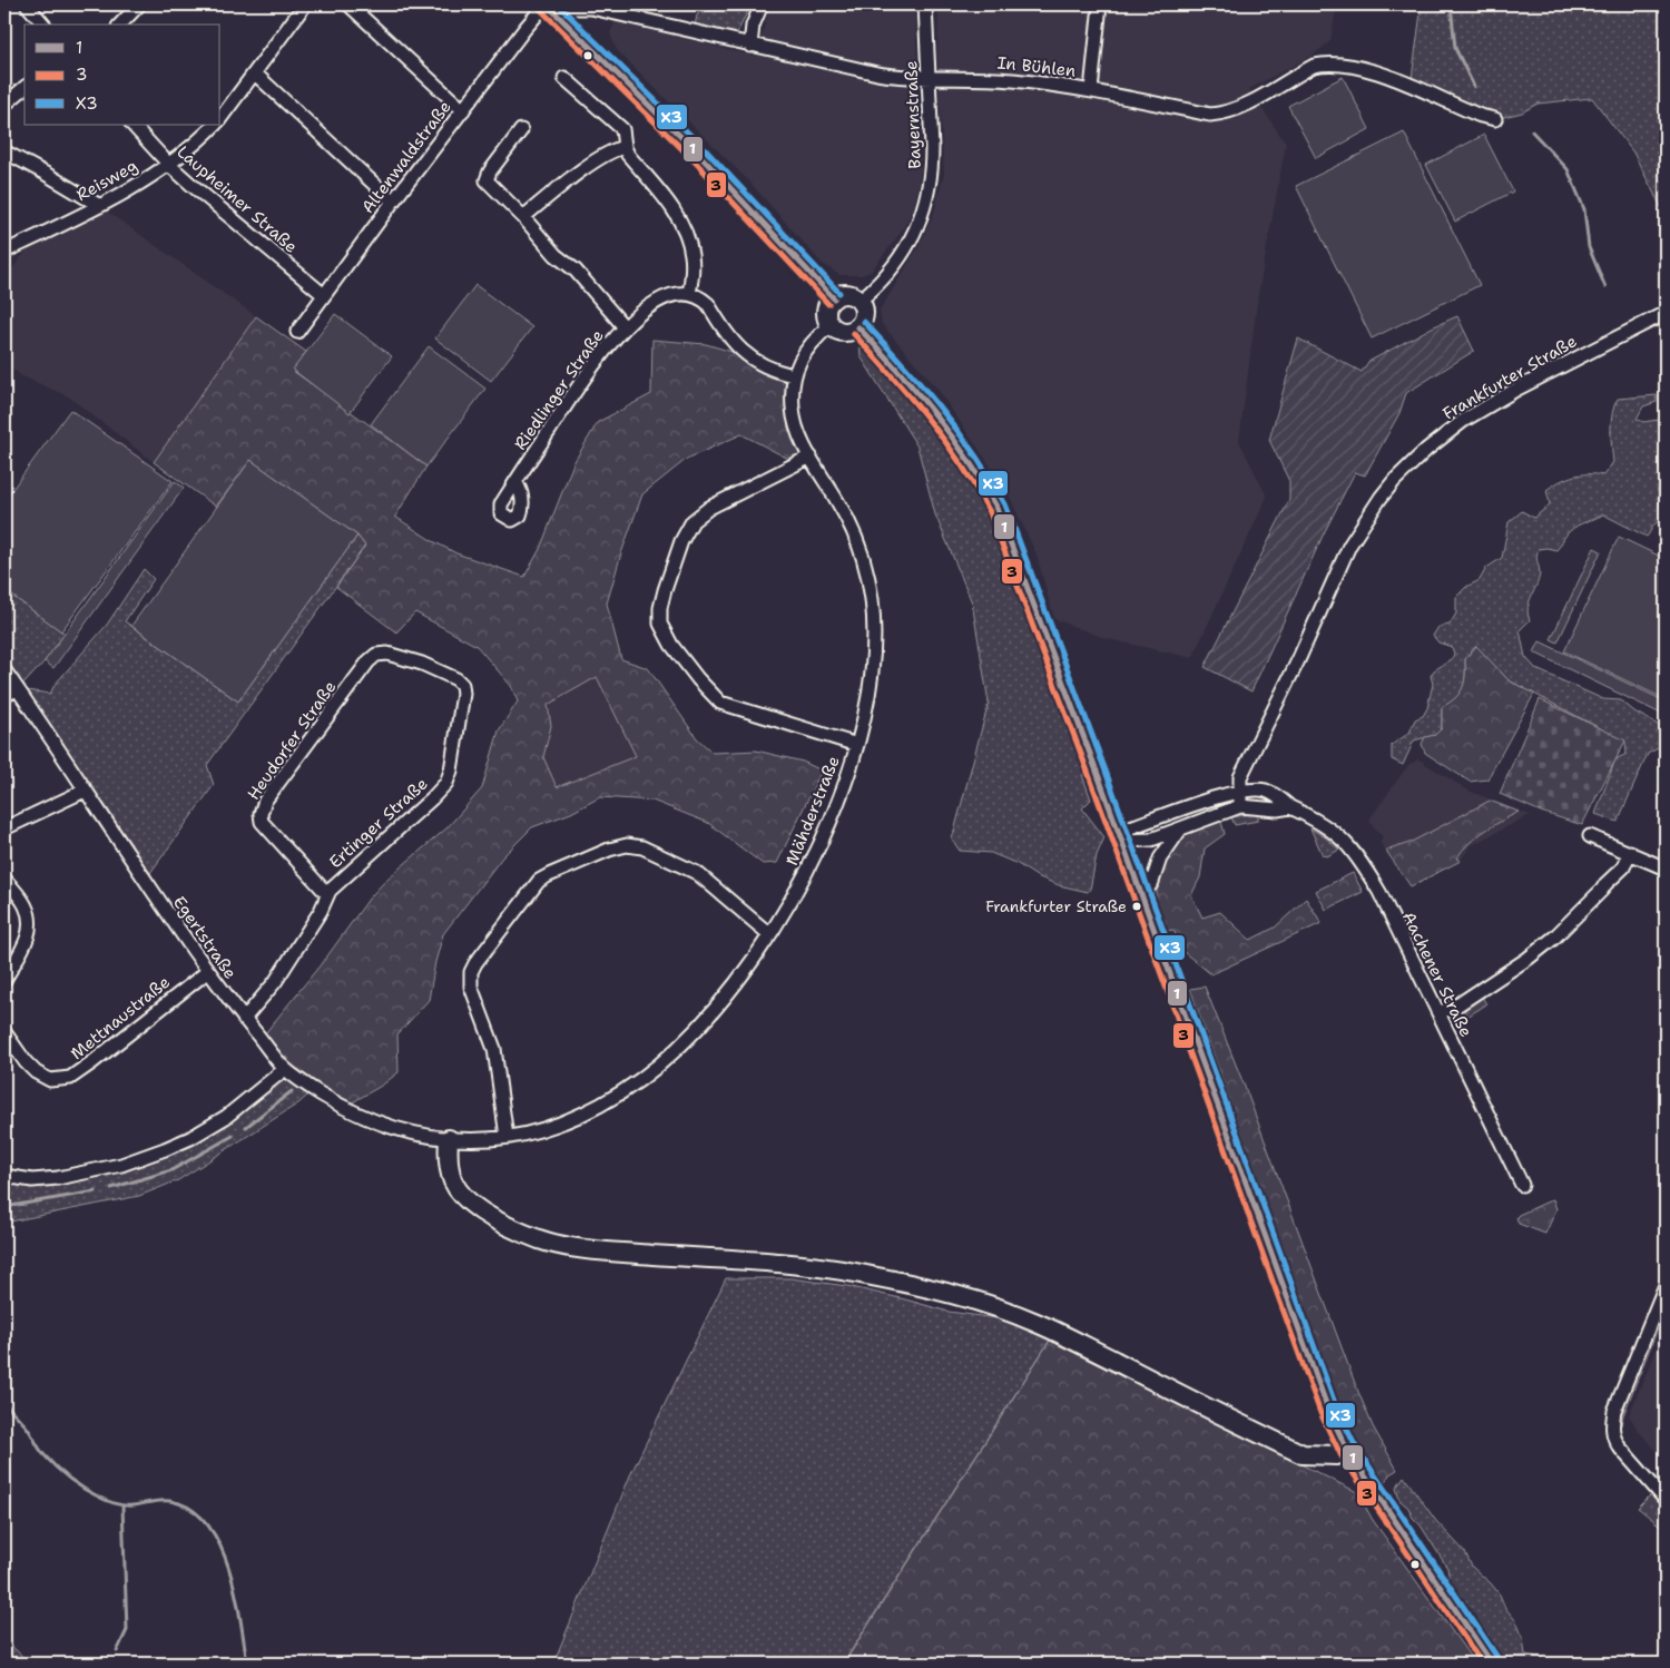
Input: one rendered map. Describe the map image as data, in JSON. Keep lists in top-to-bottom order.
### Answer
{
  "streets": {
    "street": [
      "In Bühlen",
      "Bayernstraße",
      "Altenwaldstraße",
      "Reisweg",
      "Laupheimer Straße",
      "Frankfurter Straße",
      "Riedlinger Straße",
      "Heudorfer Straße",
      "Mähderstraße",
      "Ertinger Straße",
      "Egertstraße",
      "Aachener Straße",
      "Mettnaustraße"
    ]
  },
  "crossings": [
    ["In Bühlen", "Bayernstraße"],
    ["In Bühlen", "Altenwaldstraße"],
    ["Altenwaldstraße", "Laupheimer Straße"],
    ["Reisweg", "Laupheimer Straße"],
    ["Frankfurter Straße", "Aachener Straße"],
    ["Heudorfer Straße", "Ertinger Straße"],
    ["Mähderstraße", "Egertstraße"],
    ["Ertinger Straße", "Egertstraße"],
    ["Egertstraße", "Mettnaustraße"]
  ],
  "places": ["Frankfurter Straße"],
  "lines": ["transit line 1", "transit line X3", "transit line 3"],
  "legend": ["1", "3", "X3"]
}
